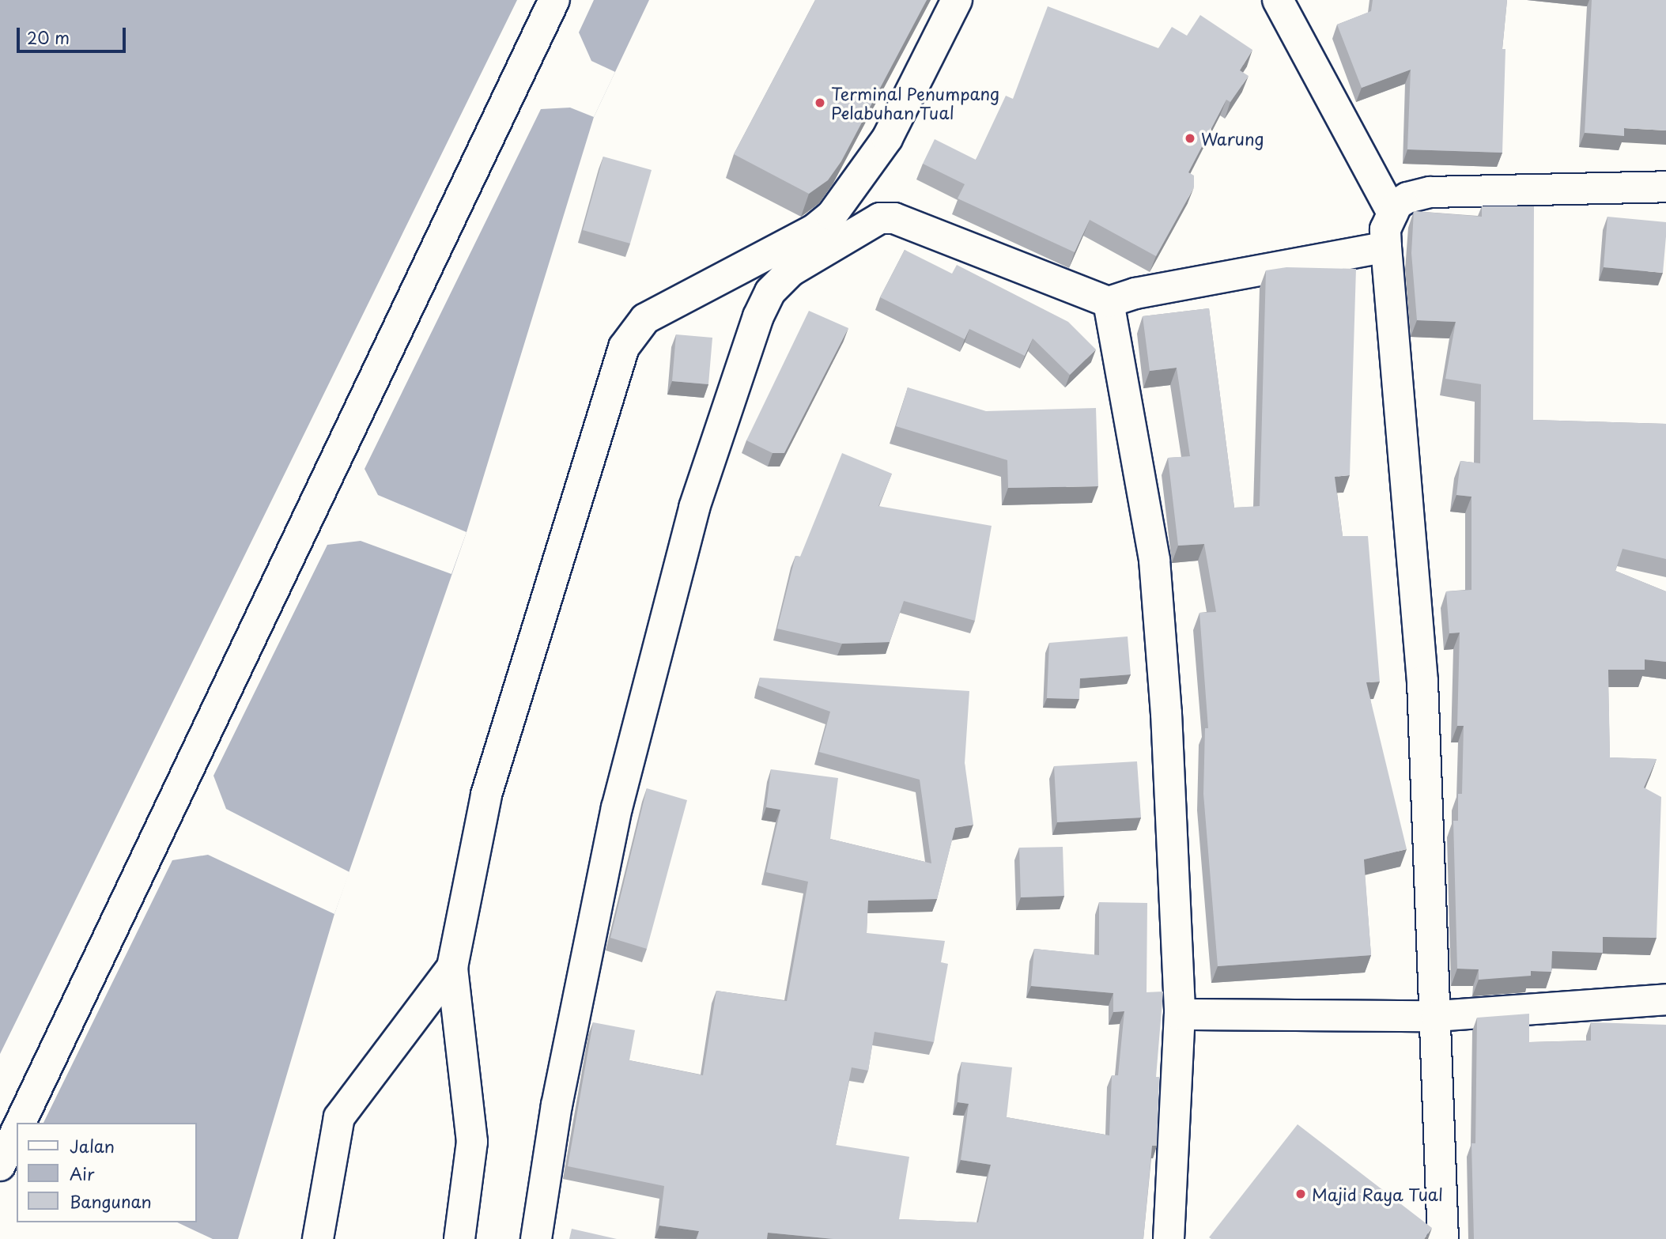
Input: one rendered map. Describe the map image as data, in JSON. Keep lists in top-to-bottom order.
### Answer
{
  "places": ["Terminal Penumpang Pelabuhan Tual", "Warung", "Majid Raya Tual"],
  "legend": ["Jalan", "Air", "Bangunan"],
  "scale_bar": "20 m"
}
